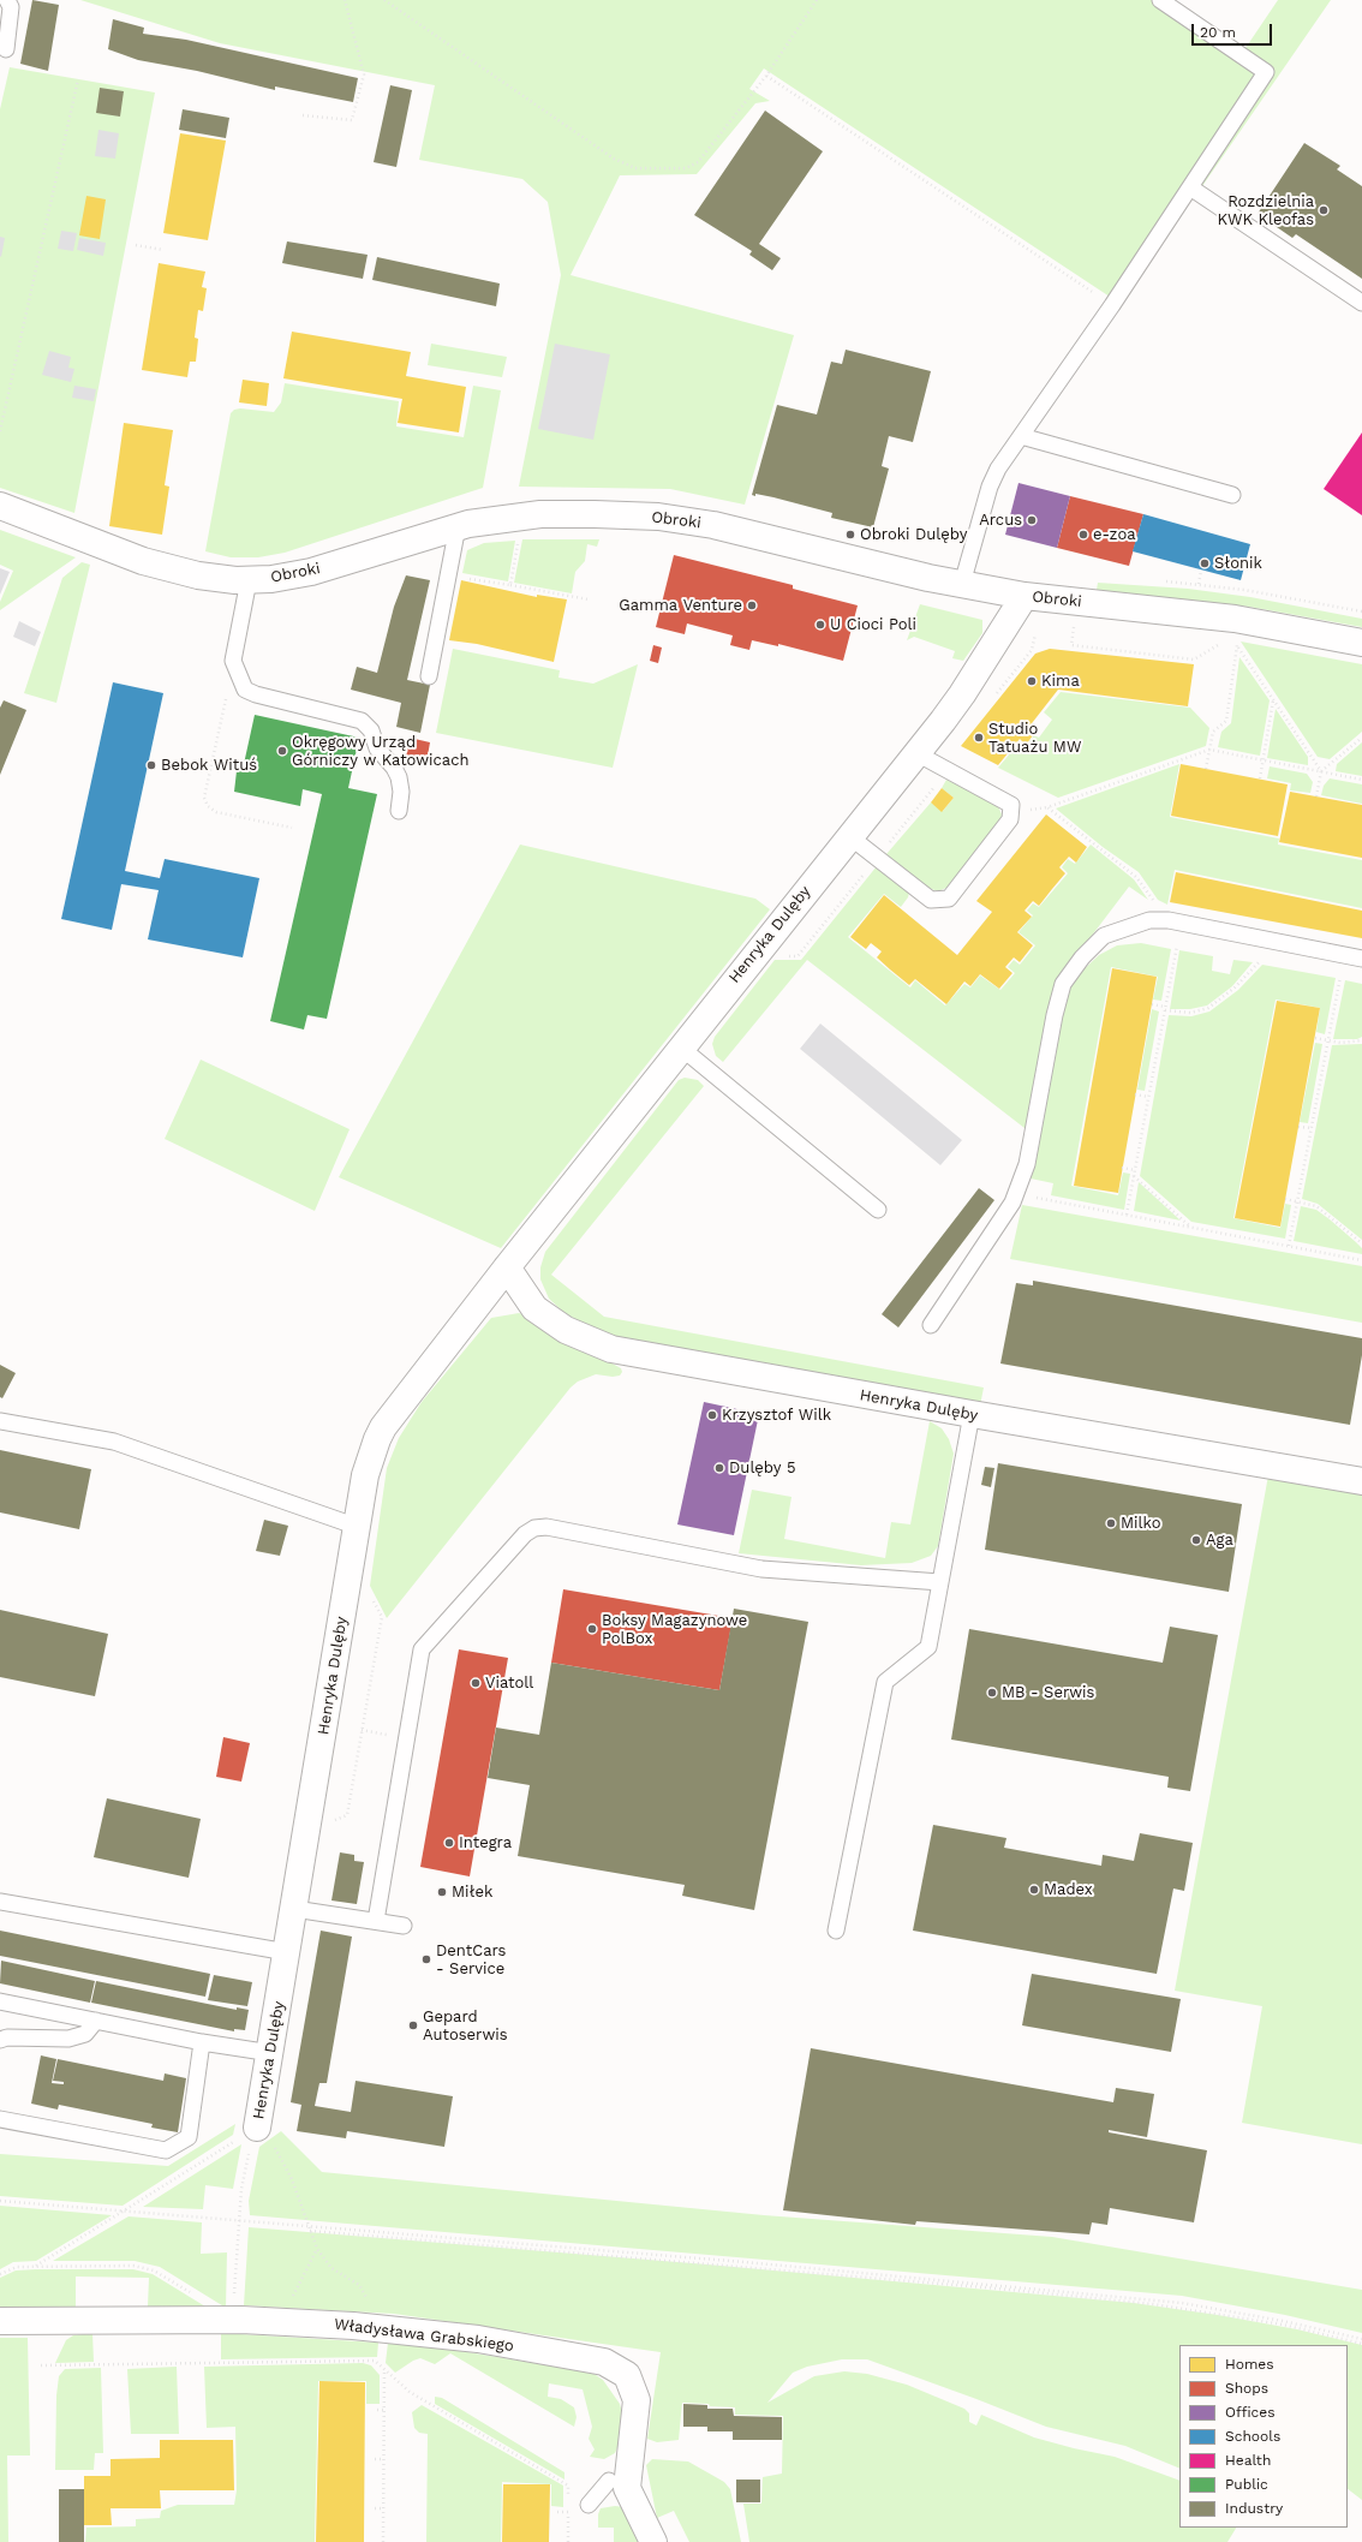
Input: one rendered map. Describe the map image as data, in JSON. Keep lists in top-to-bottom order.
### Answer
{
  "streets": {
    "street": ["Obroki", "Henryka Dulęby", "Władysława Grabskiego"]
  },
  "crossings": [
    ["Obroki", "Henryka Dulęby"]
  ],
  "places": [
    "Rozdzielnia KWK Kleofas",
    "Arcus",
    "Obroki Dulęby",
    "e-zoa",
    "Słonik",
    "Gamma Venture",
    "U Cioci Poli",
    "Kima",
    "Studio Tatuażu MW",
    "Okręgowy Urząd Górniczy w Katowicach",
    "Bebok Wituś",
    "Krzysztof Wilk",
    "Dulęby 5",
    "Milko",
    "Aga",
    "Boksy Magazynowe PolBox",
    "Viatoll",
    "MB - Serwis",
    "Integra",
    "Madex",
    "Miłek",
    "DentCars - Service",
    "Gepard Autoserwis"
  ],
  "legend": [
    "Homes",
    "Shops",
    "Offices",
    "Schools",
    "Health",
    "Public",
    "Industry"
  ],
  "scale_bar": "20 m"
}
